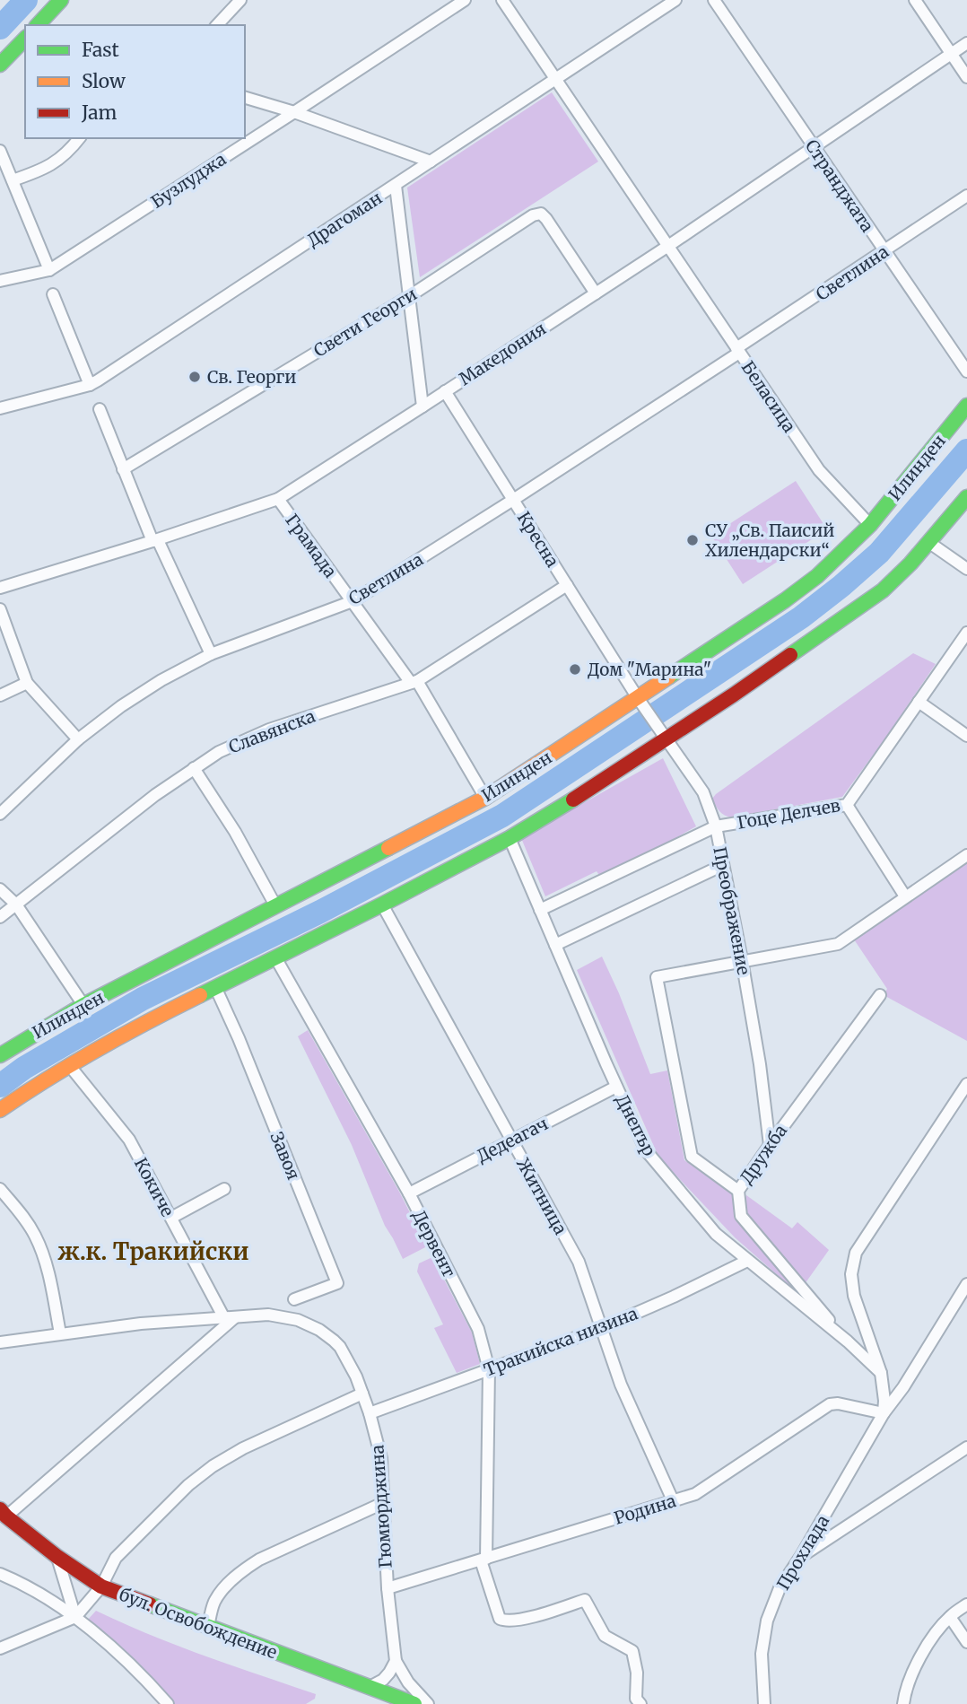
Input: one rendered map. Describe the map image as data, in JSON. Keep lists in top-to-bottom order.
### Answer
{
  "streets": {
    "main road": ["Илинден", "бул. Освобождение"],
    "street": [
      "Бузлуджа",
      "Странджата",
      "Драгоман",
      "Светлина",
      "Свети Георги",
      "Македония",
      "Беласица",
      "Кресна",
      "Грамада",
      "Славянска",
      "Гоце Делчев",
      "Преображение",
      "Днепър",
      "Дедеагач",
      "Дружба",
      "Завоя",
      "Кокиче",
      "Житница",
      "Дервент",
      "Тракийска низина",
      "Гюмюрджина",
      "Родина",
      "Прохлада"
    ]
  },
  "crossings": [
    ["Странджата", "Светлина"],
    ["Странджата", "Македония"],
    ["Светлина", "Беласица"],
    ["Светлина", "Кресна"],
    ["Светлина", "Грамада"],
    ["Свети Георги", "Македония"],
    ["Македония", "Беласица"],
    ["Македония", "Кресна"],
    ["Македония", "Грамада"],
    ["Беласица", "Илинден"],
    ["Илинден", "Кресна"],
    ["Илинден", "Грамада"],
    ["Илинден", "Преображение"],
    ["Кресна", "Славянска"],
    ["Кресна", "Преображение"],
    ["Грамада", "Славянска"],
    ["Гоце Делчев", "Преображение"],
    ["Гоце Делчев", "Днепър"],
    ["Преображение", "Дружба"],
    ["Днепър", "Дедеагач"],
    ["Днепър", "Дружба"],
    ["Днепър", "Тракийска низина"],
    ["Дедеагач", "Житница"],
    ["Дедеагач", "Дервент"],
    ["Кокиче", "Гюмюрджина"],
    ["Житница", "Тракийска низина"],
    ["Житница", "Родина"],
    ["Дервент", "Тракийска низина"],
    ["Дервент", "Родина"],
    ["Тракийска низина", "Гюмюрджина"],
    ["Гюмюрджина", "Родина"],
    ["Родина", "Прохлада"]
  ],
  "districts": ["ж.к. Тракийски"],
  "places": ["Св. Георги", "СУ „Св. Паисий Хилендарски“", "Дом \"Марина\""],
  "legend": ["Fast", "Slow", "Jam"]
}
